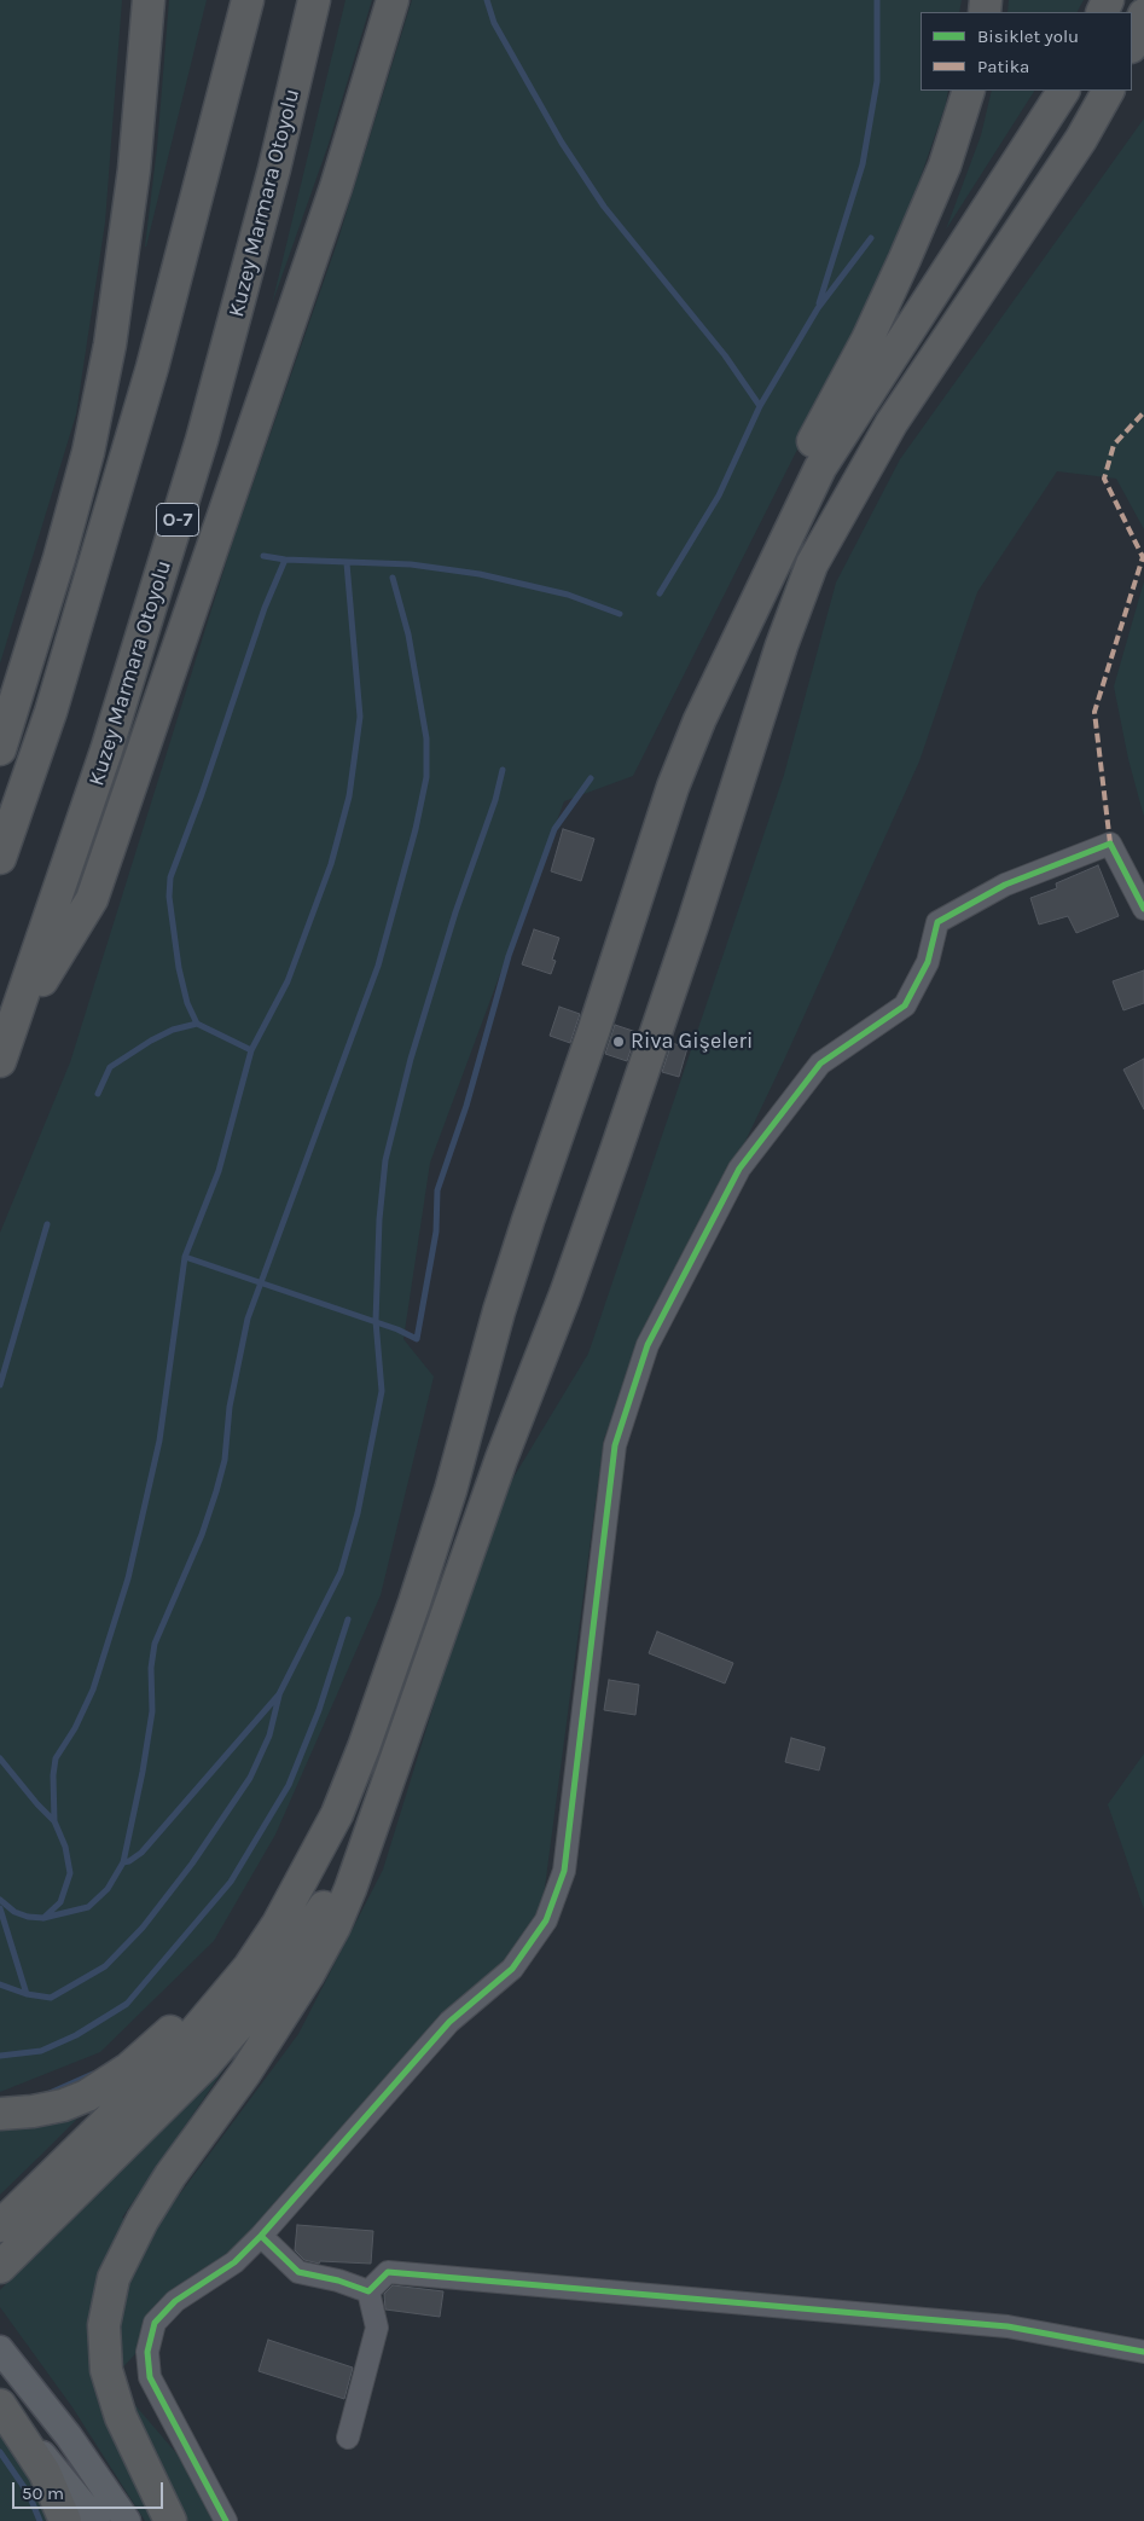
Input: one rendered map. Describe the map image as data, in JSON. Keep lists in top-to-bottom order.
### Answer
{
  "streets": {
    "highway": ["Kuzey Marmara Otoyolu", "O-7"]
  },
  "places": ["Riva Gişeleri"],
  "legend": ["Bisiklet yolu", "Patika"],
  "scale_bar": "50 m"
}
